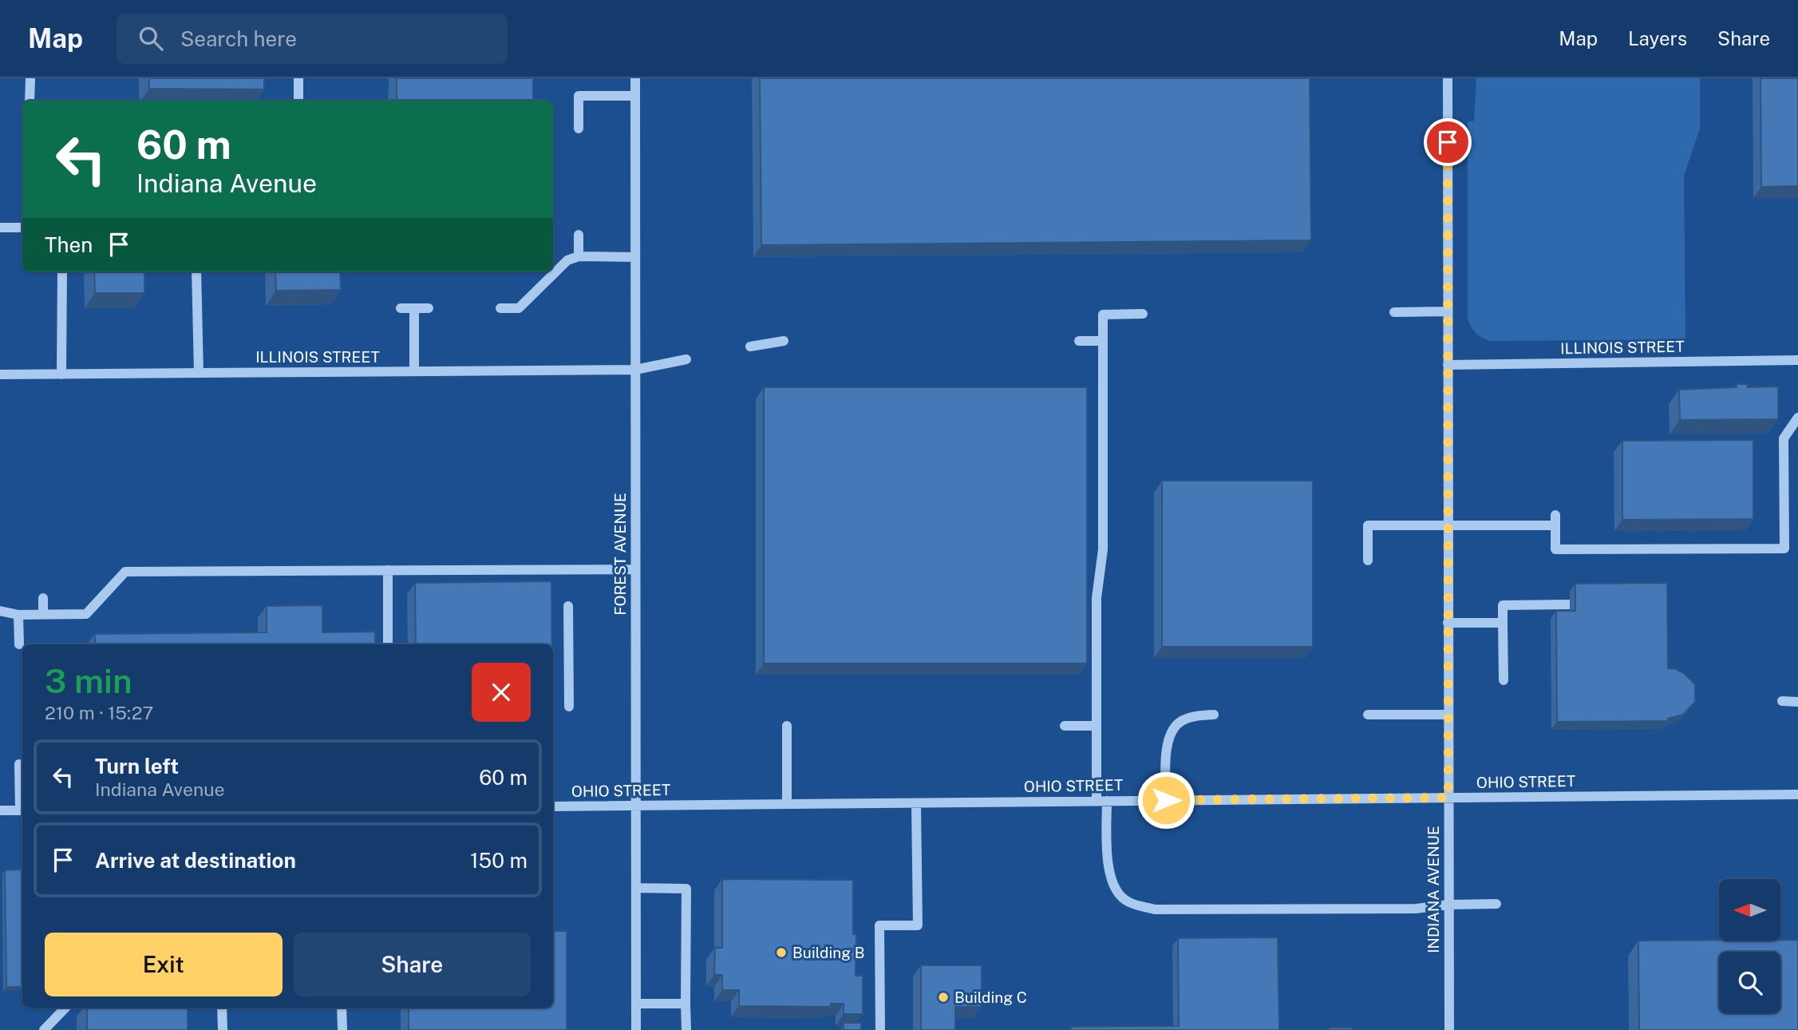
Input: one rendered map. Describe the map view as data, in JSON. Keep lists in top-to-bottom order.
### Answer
{
  "streets": {
    "street": [
      "ILLINOIS STREET",
      "FOREST AVENUE",
      "OHIO STREET",
      "INDIANA AVENUE"
    ]
  },
  "crossings": [
    ["ILLINOIS STREET", "FOREST AVENUE"],
    ["ILLINOIS STREET", "INDIANA AVENUE"],
    ["FOREST AVENUE", "OHIO STREET"],
    ["OHIO STREET", "INDIANA AVENUE"]
  ],
  "places": ["Building B", "Building C"],
  "north": "left",
  "page": {
    "header": "Map",
    "search": "Search here",
    "nav": ["Map", "Layers", "Share"],
    "turn": ["60 m", "Indiana Avenue"],
    "then": "Then",
    "heading": ["3 min", "210 m · 15:27"],
    "list": [
      {
        "name": "Turn left",
        "note": "Indiana Avenue",
        "value": "60 m"
      },
      {
        "name": "Arrive at destination",
        "value": "150 m"
      }
    ],
    "buttons": ["Exit", "Share"]
  }
}
